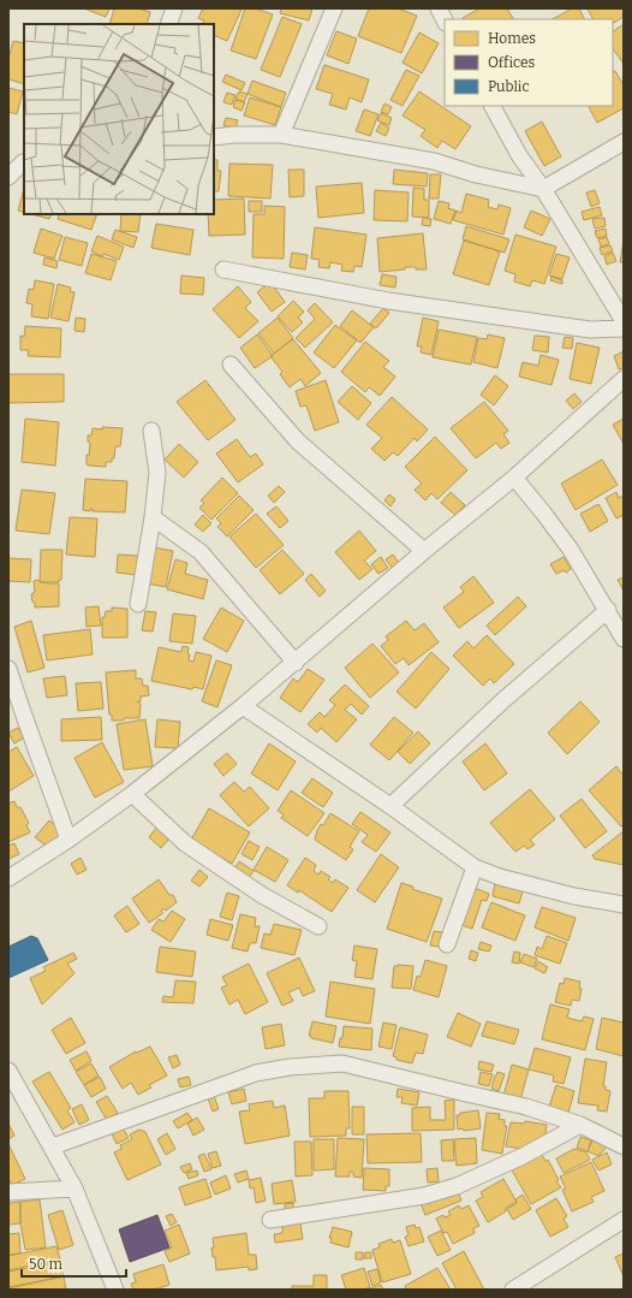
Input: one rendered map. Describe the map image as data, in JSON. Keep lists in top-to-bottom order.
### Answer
{
  "legend": ["Homes", "Offices", "Public"],
  "scale_bar": "50 m"
}
